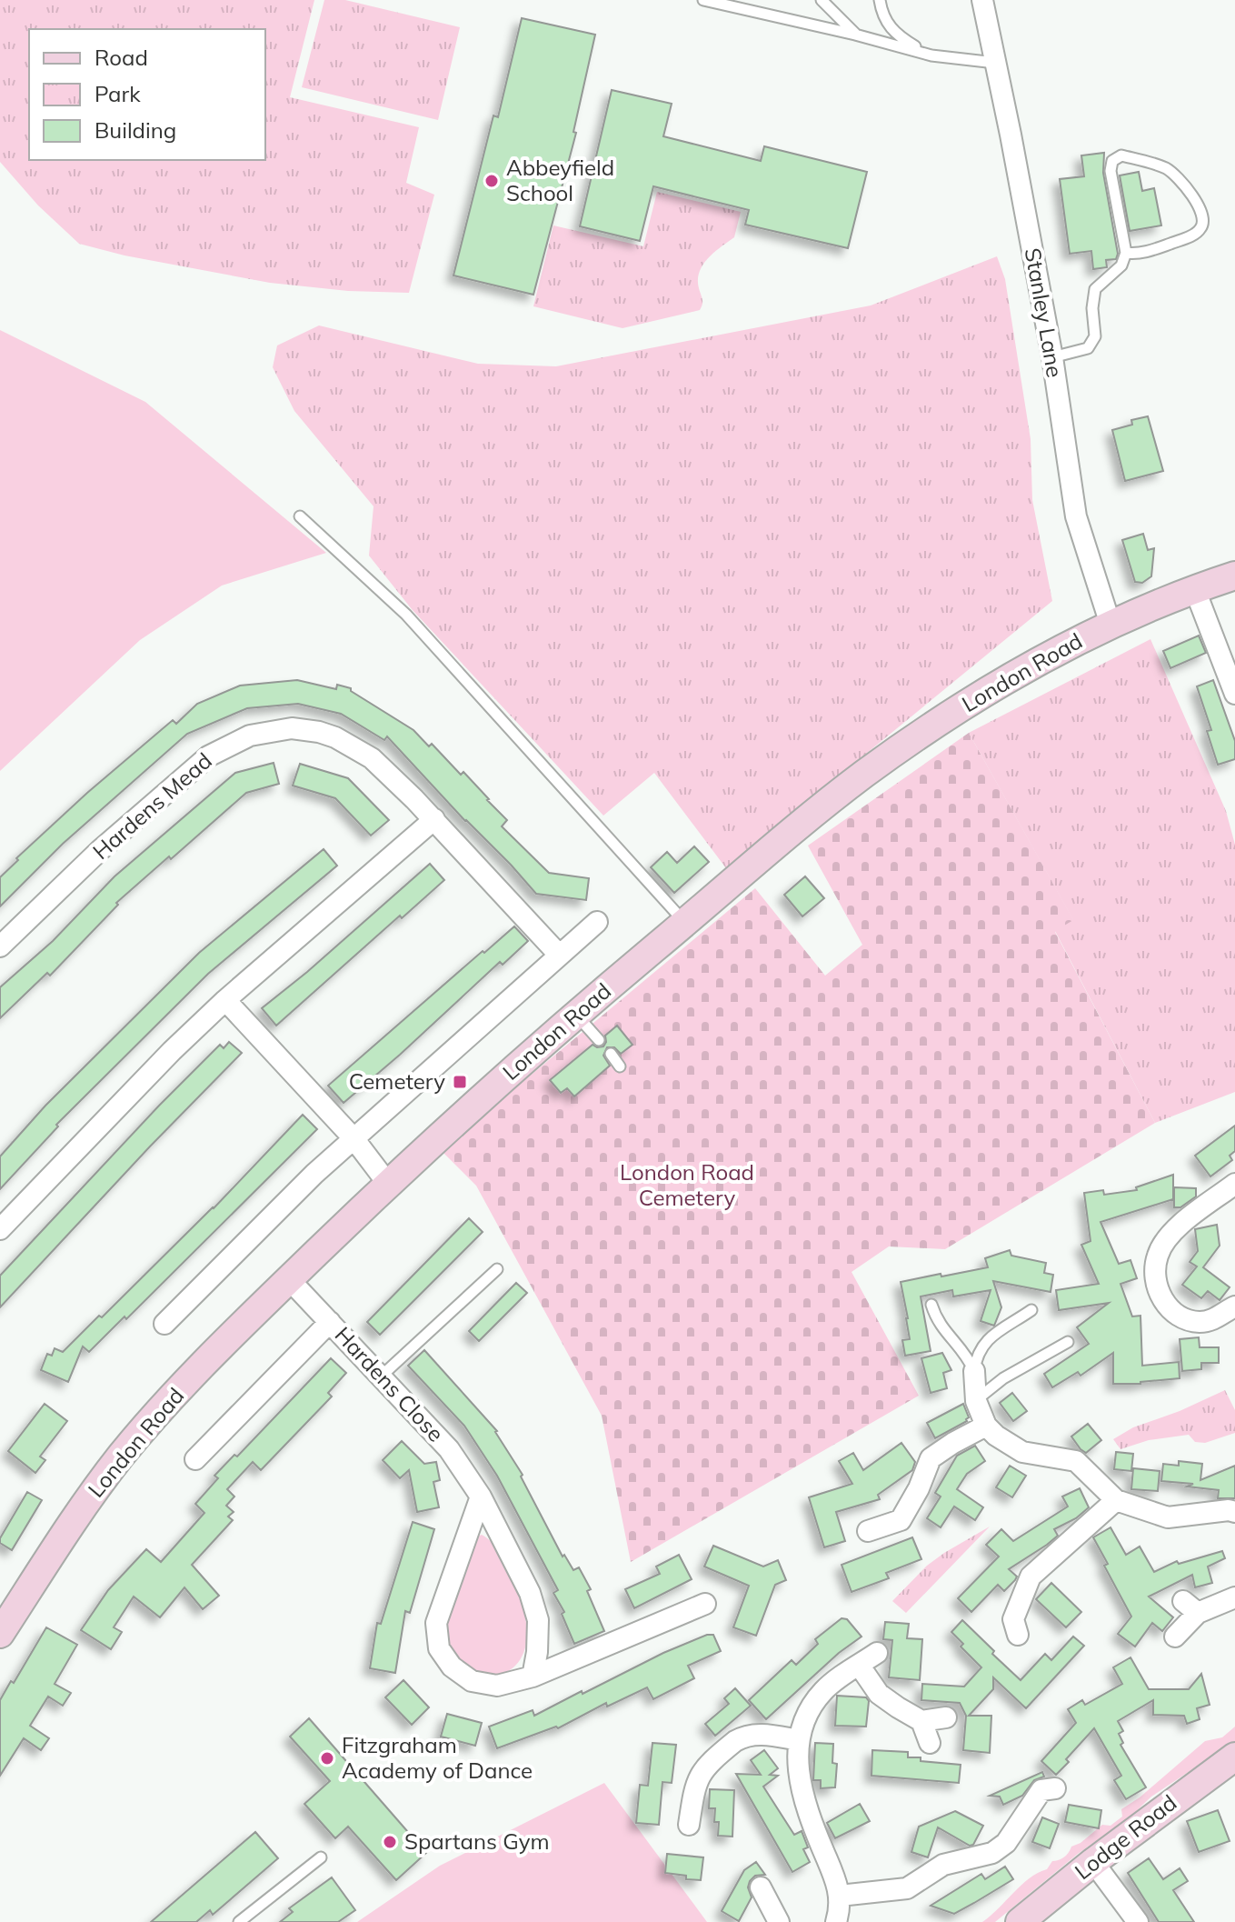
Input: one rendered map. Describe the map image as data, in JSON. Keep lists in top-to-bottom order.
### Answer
{
  "streets": {
    "street": [
      "Stanley Lane",
      "London Road",
      "Hardens Mead",
      "Hardens Close",
      "Lodge Road"
    ]
  },
  "crossings": [
    ["Stanley Lane", "London Road"],
    ["London Road", "Hardens Close"]
  ],
  "parks": ["London Road Cemetery"],
  "places": {
    "other": ["Abbeyfield School", "Fitzgraham Academy of Dance", "Spartans Gym"],
    "transit": ["Cemetery"]
  },
  "legend": ["Road", "Park", "Building"]
}
